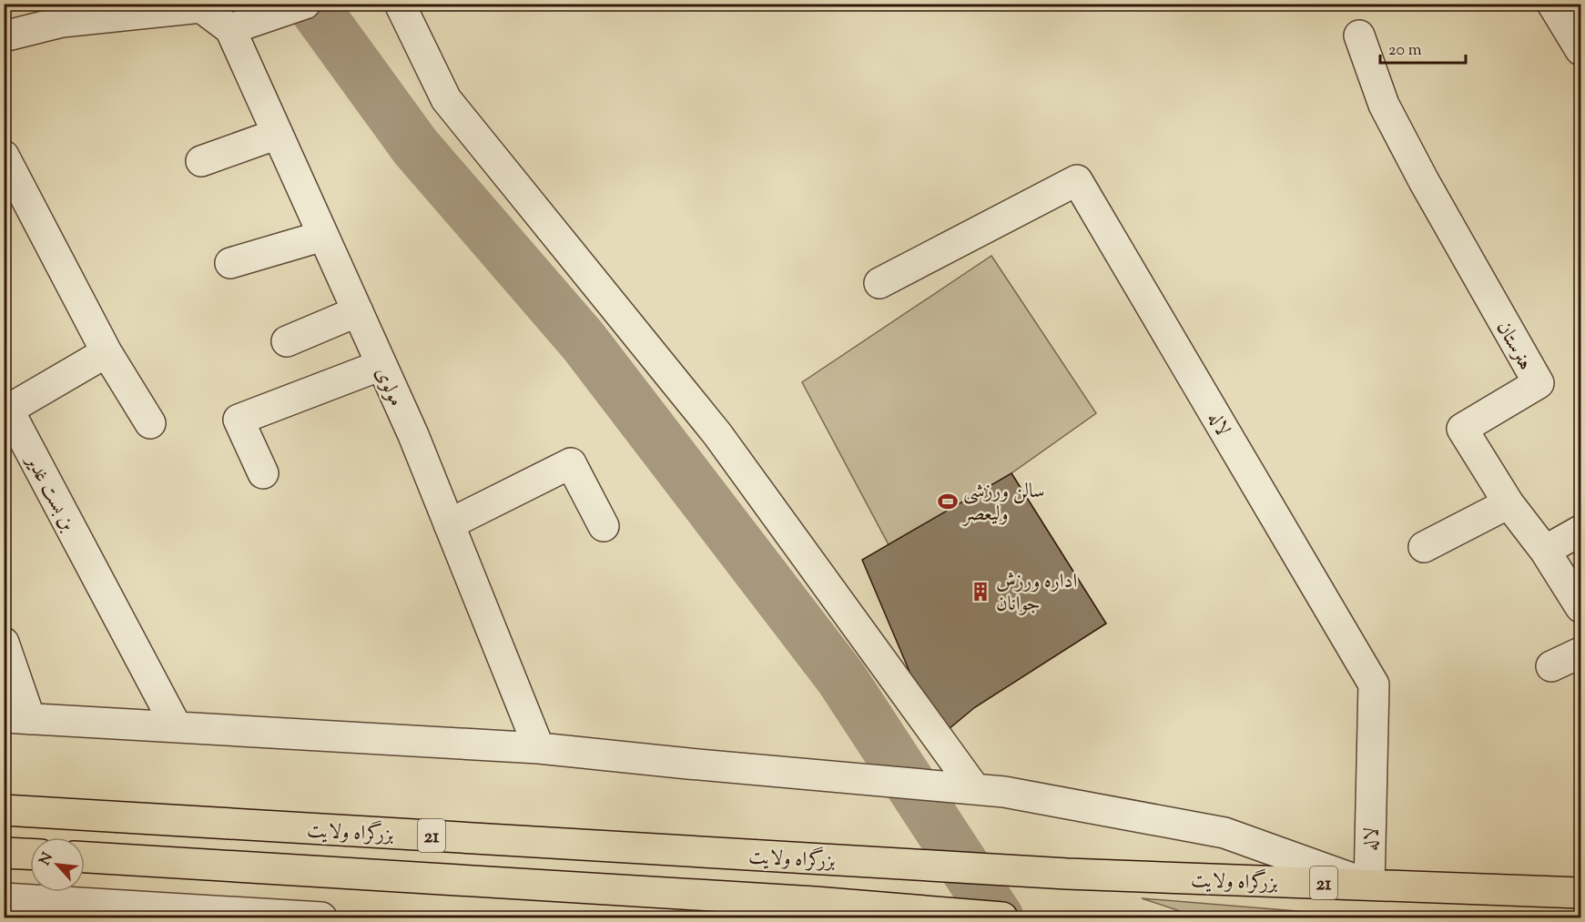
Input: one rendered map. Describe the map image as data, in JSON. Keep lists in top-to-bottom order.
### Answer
{
  "streets": {
    "highway": ["بزرگراه ولایت", "21"],
    "street": [
      "هنرستان",
      "مولوی",
      "لاله",
      "بن بست غدیر"
    ]
  },
  "crossings": [
    ["لاله", "بزرگراه ولایت"]
  ],
  "places": {
    "sports": ["سالن ورزشی ولیعصر"],
    "building": ["اداره ورزش جوانان"]
  },
  "scale_bar": "20 m",
  "north": "top left"
}
